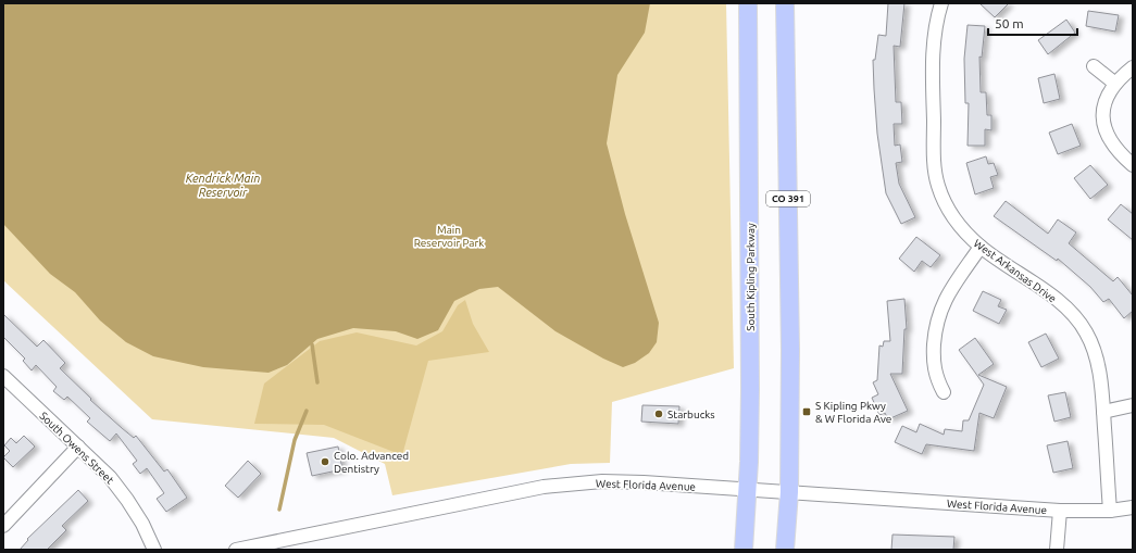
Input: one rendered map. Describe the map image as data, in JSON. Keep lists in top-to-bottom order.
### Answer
{
  "streets": {
    "main road": ["CO 391", "South Kipling Parkway"],
    "street": ["West Arkansas Drive", "South Owens Street", "West Florida Avenue"]
  },
  "crossings": [
    ["CO 391", "West Florida Avenue"],
    ["West Arkansas Drive", "West Florida Avenue"],
    ["South Kipling Parkway", "West Florida Avenue"]
  ],
  "water": ["Kendrick Main Reservoir"],
  "parks": ["Main Reservoir Park"],
  "places": {
    "transit": ["S Kipling Pkwy & W Florida Ave"],
    "other": ["Starbucks", "Colo. Advanced Dentistry"]
  },
  "scale_bar": "50 m"
}
